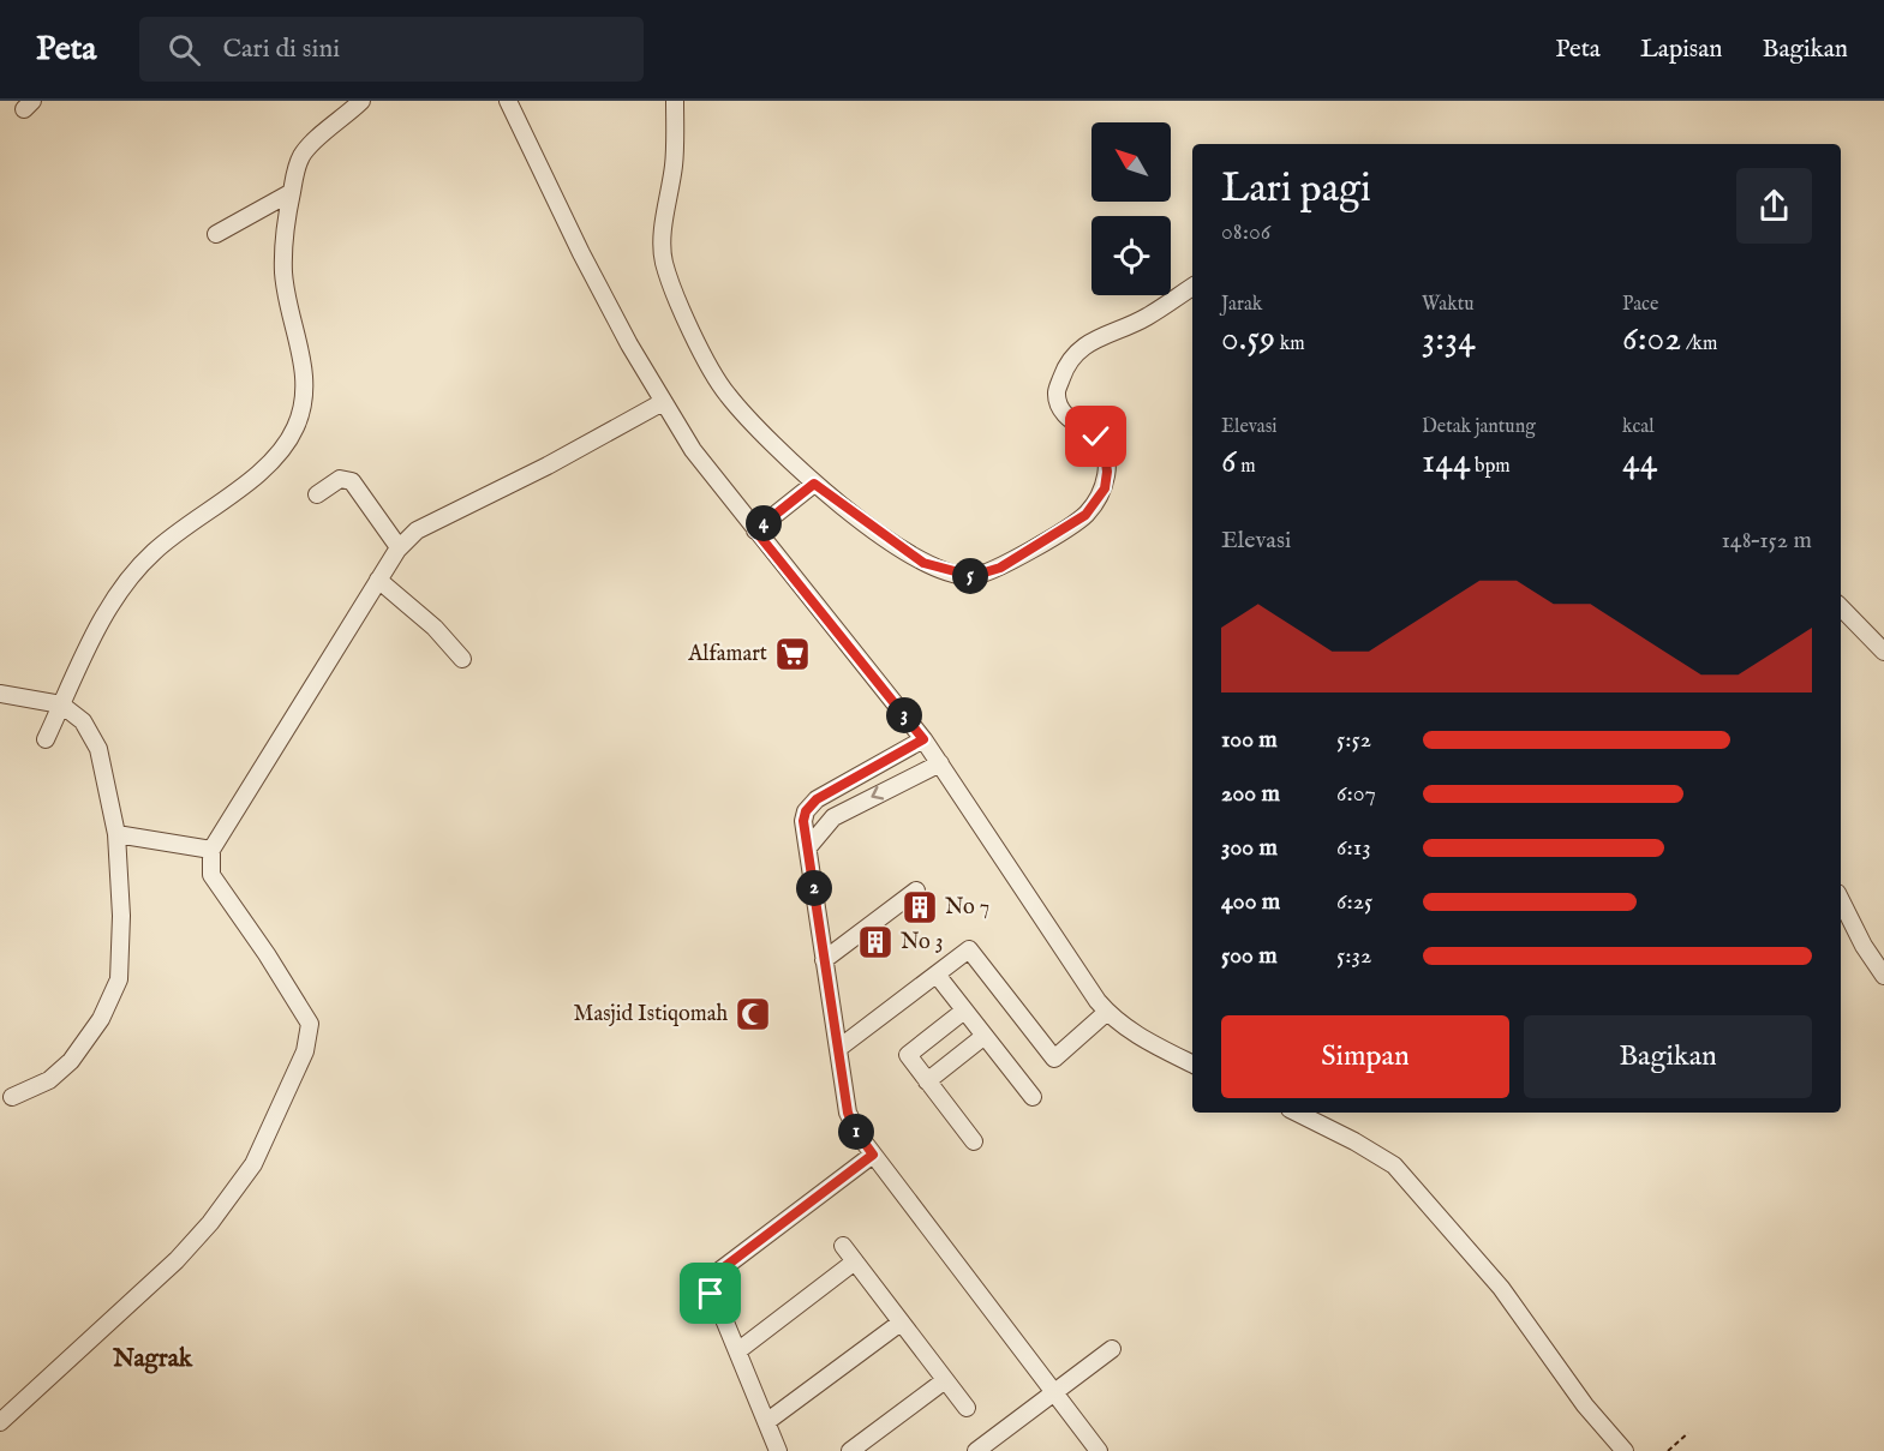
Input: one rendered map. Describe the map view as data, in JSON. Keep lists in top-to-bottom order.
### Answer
{
  "districts": ["Nagrak"],
  "places": {
    "supermarket": ["Alfamart"],
    "building": ["No 7", "No 3"],
    "mosque": ["Masjid Istiqomah"]
  },
  "north": "top left",
  "page": {
    "header": "Peta",
    "search": "Cari di sini",
    "nav": ["Peta", "Lapisan", "Bagikan"],
    "heading": ["Lari pagi", "08:06"],
    "stats": [
      ["Jarak", "0.59 km"],
      ["Waktu", "3:34"],
      ["Pace", "6:02 /km"],
      ["Elevasi", "6 m"],
      ["Detak jantung", "144 bpm"],
      ["kcal", "44"]
    ],
    "pins": [
      "4",
      "5",
      "3",
      "2",
      "1"
    ],
    "chart": ["Elevasi", "148–152 m"],
    "list": [
      {
        "name": "100 m",
        "note": "5:52"
      },
      {
        "name": "200 m",
        "note": "6:07"
      },
      {
        "name": "300 m",
        "note": "6:13"
      },
      {
        "name": "400 m",
        "note": "6:25"
      },
      {
        "name": "500 m",
        "note": "5:32"
      }
    ],
    "buttons": ["Simpan", "Bagikan"]
  }
}
